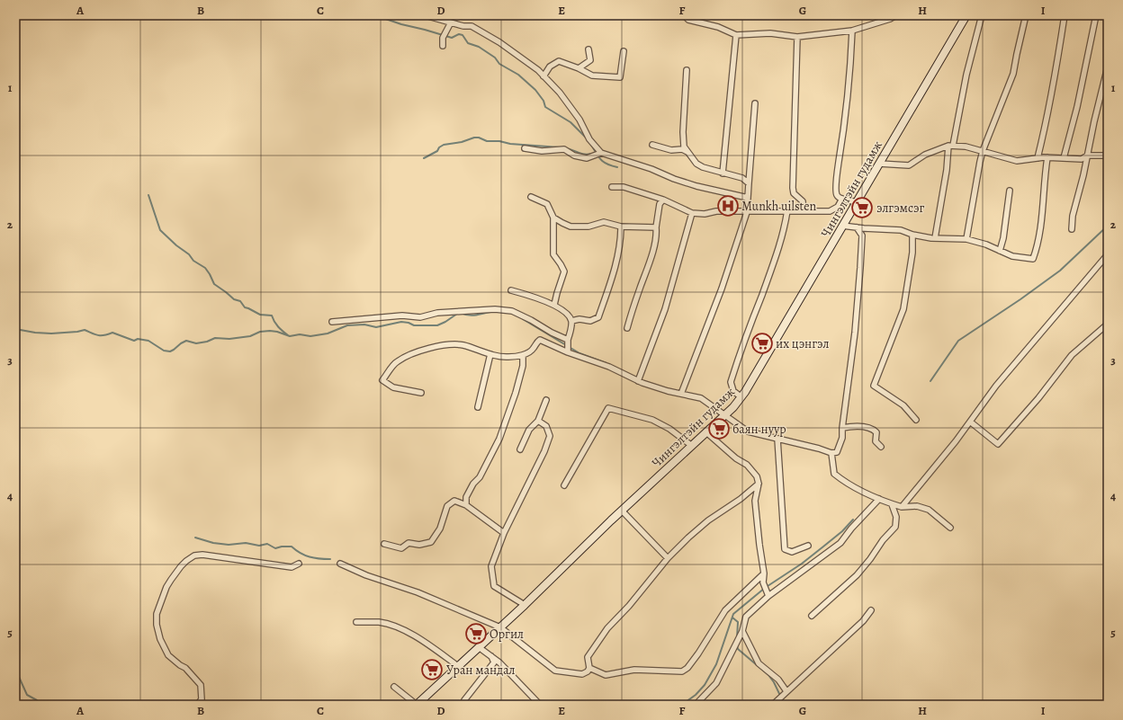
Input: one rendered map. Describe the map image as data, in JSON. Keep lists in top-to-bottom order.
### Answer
{
  "streets": {
    "main road": ["Чингэлтэйн гудамж"]
  },
  "places": {
    "hospital": ["Munkh uilsten"],
    "supermarket": [
      "элгэмсэг",
      "их цэнгэл",
      "баян нуур",
      "Оргил",
      "Уран мандал"
    ]
  },
  "grid": {
    "columns": [
      "A",
      "B",
      "C",
      "D",
      "E",
      "F",
      "G",
      "H",
      "I"
    ],
    "rows": [
      "1",
      "2",
      "3",
      "4",
      "5"
    ]
  }
}
